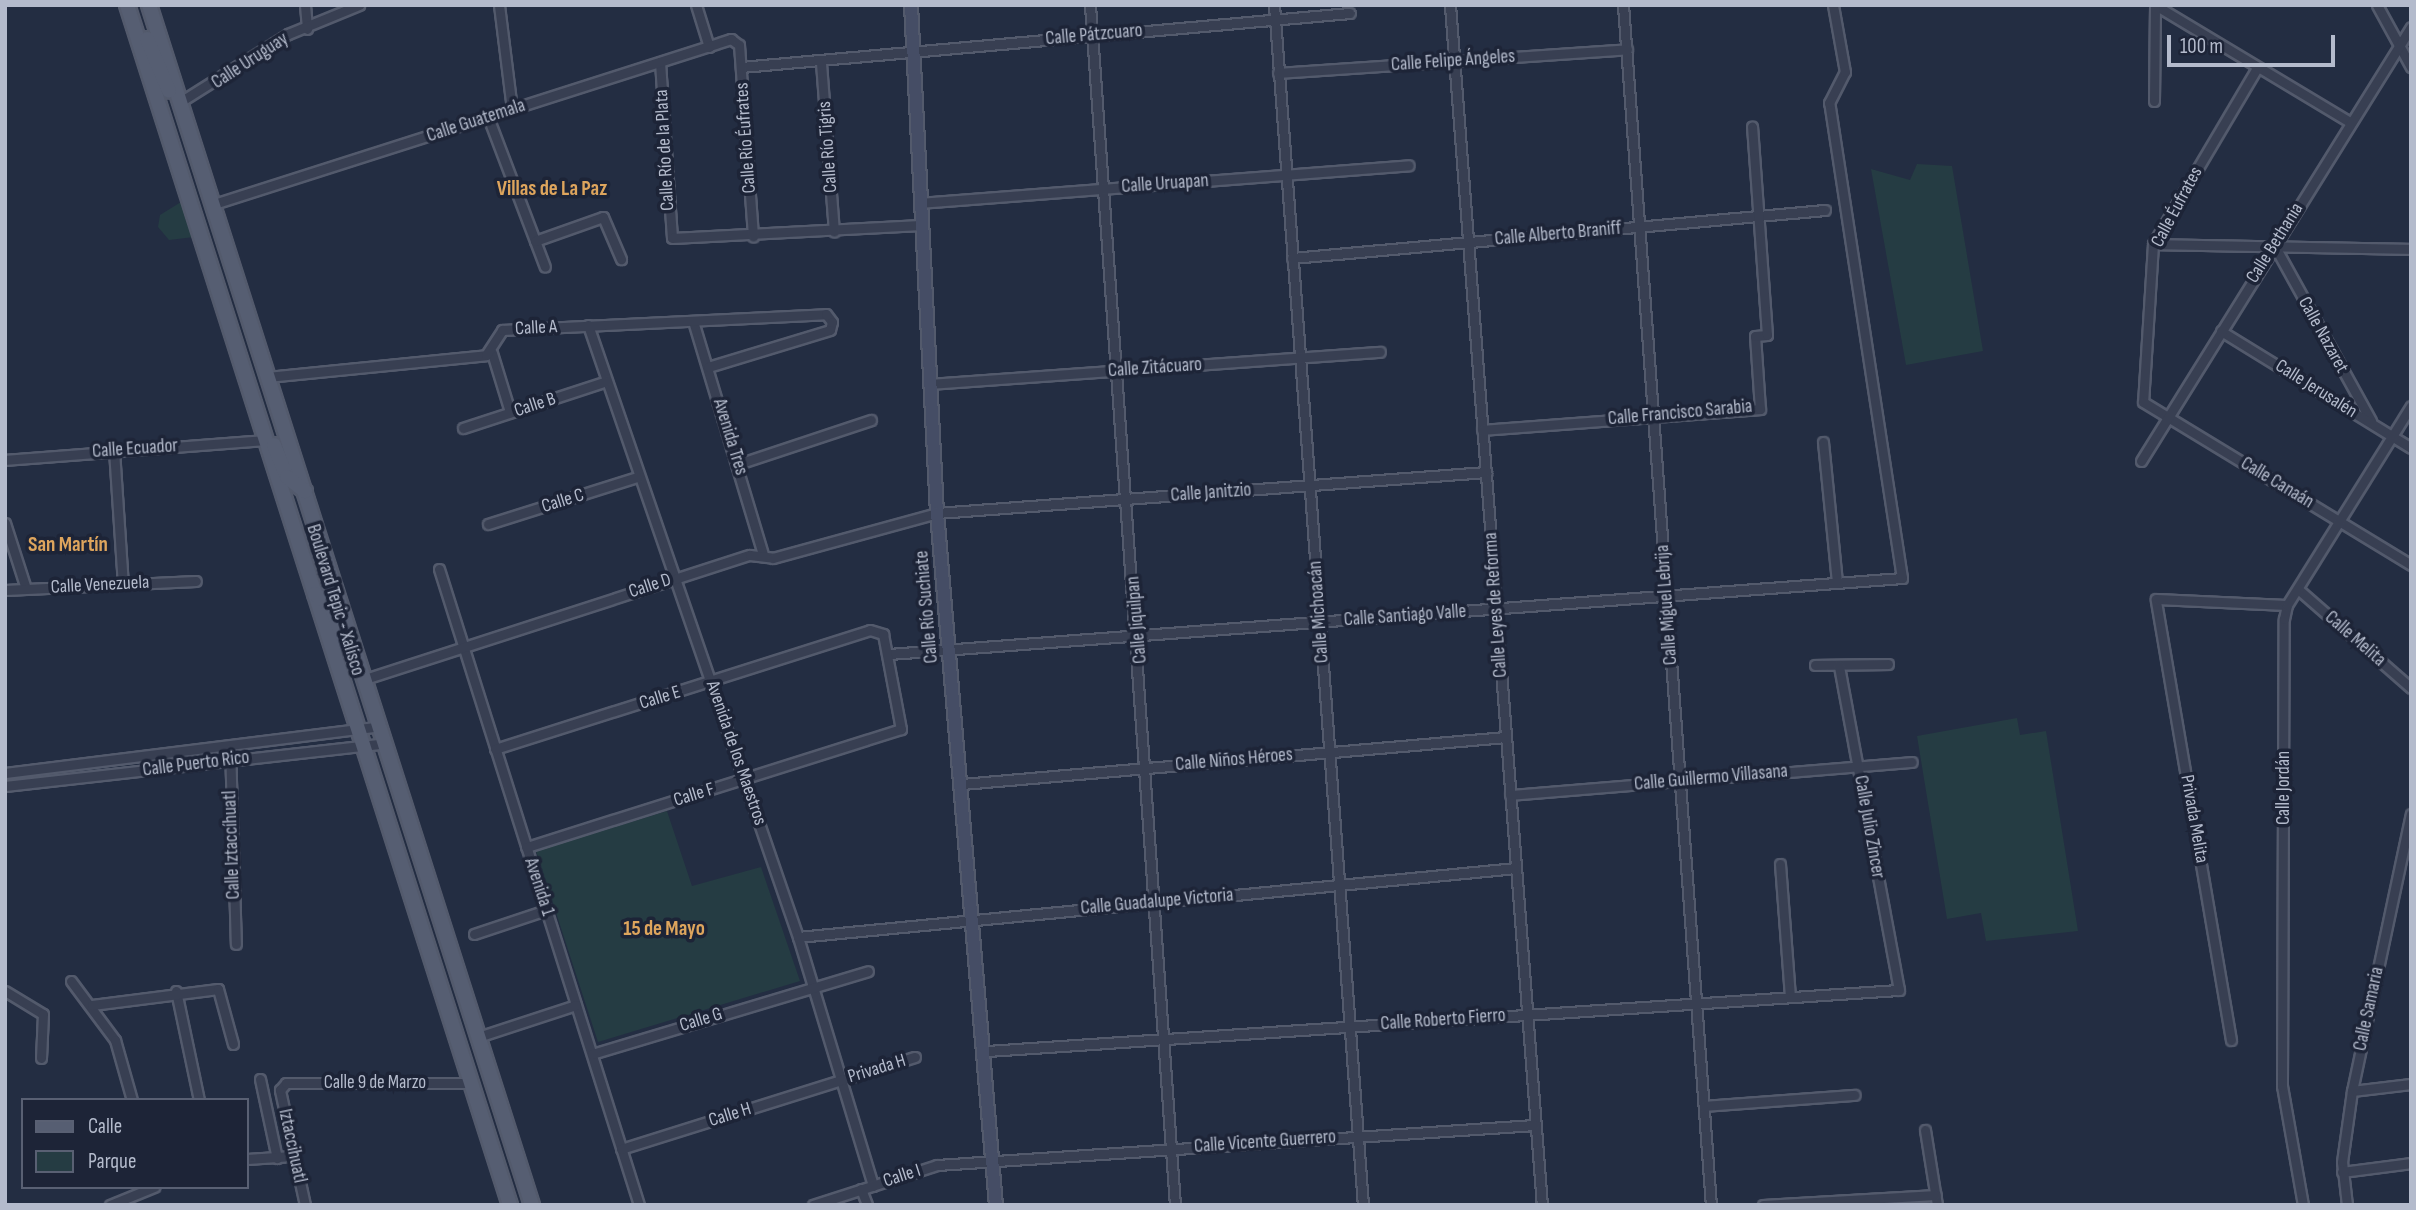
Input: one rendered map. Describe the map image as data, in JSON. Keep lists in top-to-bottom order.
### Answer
{
  "streets": {
    "main road": ["Boulevard Tepic - Xalisco", "Calle Río Suchiate"],
    "street": [
      "Calle Pátzcuaro",
      "Calle Uruguay",
      "Calle Felipe Ángeles",
      "Calle Guatemala",
      "Calle Río Éufrates",
      "Calle Río Tigris",
      "Calle Río de la Plata",
      "Calle Uruapan",
      "Calle Éufrates",
      "Calle Alberto Braniff",
      "Calle Bethania",
      "Calle A",
      "Calle Nazaret",
      "Calle Zitácuaro",
      "Calle Jerusalén",
      "Calle B",
      "Calle Francisco Sarabia",
      "Avenida Tres",
      "Calle Ecuador",
      "Calle Canaán",
      "Calle Janitzio",
      "Calle C",
      "Calle Venezuela",
      "Calle D",
      "Calle Leyes de Reforma",
      "Calle Miguel Lebrija",
      "Calle Michoacán",
      "Calle Santiago Valle",
      "Calle Jiquilpan",
      "Calle Melita",
      "Calle E",
      "Avenida de los Maestros",
      "Calle Niños Héroes",
      "Calle Puerto Rico",
      "Calle Guillermo Villasana",
      "Calle Jordán",
      "Calle F",
      "Privada Melita",
      "Calle Julio Zincer",
      "Calle Iztaccíhuatl",
      "Avenida 1",
      "Calle Guadalupe Victoria",
      "Calle Samaria",
      "Calle G",
      "Calle Roberto Fierro",
      "Privada H",
      "Calle 9 de Marzo",
      "Calle H",
      "Calle Vicente Guerrero",
      "Iztaccihuatl",
      "Calle I"
    ]
  },
  "crossings": [
    ["Calle Pátzcuaro", "Calle Río Suchiate"],
    ["Calle Pátzcuaro", "Calle Michoacán"],
    ["Calle Pátzcuaro", "Calle Jiquilpan"],
    ["Calle Uruguay", "Boulevard Tepic - Xalisco"],
    ["Calle Felipe Ángeles", "Calle Leyes de Reforma"],
    ["Calle Felipe Ángeles", "Calle Miguel Lebrija"],
    ["Calle Felipe Ángeles", "Calle Michoacán"],
    ["Calle Guatemala", "Calle Río Éufrates"],
    ["Calle Guatemala", "Calle Río de la Plata"],
    ["Calle Guatemala", "Boulevard Tepic - Xalisco"],
    ["Calle Río Éufrates", "Calle Río de la Plata"],
    ["Calle Uruapan", "Calle Río Suchiate"],
    ["Calle Uruapan", "Calle Michoacán"],
    ["Calle Uruapan", "Calle Jiquilpan"],
    ["Calle Éufrates", "Calle Canaán"],
    ["Calle Alberto Braniff", "Calle Francisco Sarabia"],
    ["Calle Alberto Braniff", "Calle Leyes de Reforma"],
    ["Calle Alberto Braniff", "Calle Miguel Lebrija"],
    ["Calle Alberto Braniff", "Calle Michoacán"],
    ["Calle Bethania", "Calle Nazaret"],
    ["Calle Bethania", "Calle Jerusalén"],
    ["Calle Bethania", "Calle Canaán"],
    ["Calle A", "Avenida Tres"],
    ["Calle A", "Boulevard Tepic - Xalisco"],
    ["Calle A", "Avenida de los Maestros"],
    ["Calle Nazaret", "Calle Jerusalén"],
    ["Calle Zitácuaro", "Calle Río Suchiate"],
    ["Calle Zitácuaro", "Calle Michoacán"],
    ["Calle Zitácuaro", "Calle Jiquilpan"],
    ["Calle B", "Avenida de los Maestros"],
    ["Calle Francisco Sarabia", "Calle Leyes de Reforma"],
    ["Calle Francisco Sarabia", "Calle Miguel Lebrija"],
    ["Avenida Tres", "Calle D"],
    ["Calle Ecuador", "Boulevard Tepic - Xalisco"],
    ["Calle Janitzio", "Calle D"],
    ["Calle Janitzio", "Calle Leyes de Reforma"],
    ["Calle Janitzio", "Calle Río Suchiate"],
    ["Calle Janitzio", "Calle Michoacán"],
    ["Calle Janitzio", "Calle Jiquilpan"],
    ["Calle C", "Avenida de los Maestros"],
    ["Calle D", "Boulevard Tepic - Xalisco"],
    ["Calle D", "Calle Río Suchiate"],
    ["Calle D", "Avenida de los Maestros"],
    ["Calle D", "Avenida 1"],
    ["Boulevard Tepic - Xalisco", "Calle Puerto Rico"],
    ["Boulevard Tepic - Xalisco", "Calle 9 de Marzo"],
    ["Calle Leyes de Reforma", "Calle Santiago Valle"],
    ["Calle Leyes de Reforma", "Calle Niños Héroes"],
    ["Calle Leyes de Reforma", "Calle Guillermo Villasana"],
    ["Calle Leyes de Reforma", "Calle Guadalupe Victoria"],
    ["Calle Leyes de Reforma", "Calle Roberto Fierro"],
    ["Calle Leyes de Reforma", "Calle Vicente Guerrero"],
    ["Calle Miguel Lebrija", "Calle Santiago Valle"],
    ["Calle Miguel Lebrija", "Calle Guillermo Villasana"],
    ["Calle Miguel Lebrija", "Calle Roberto Fierro"],
    ["Calle Río Suchiate", "Calle Santiago Valle"],
    ["Calle Río Suchiate", "Calle Niños Héroes"],
    ["Calle Río Suchiate", "Calle Guadalupe Victoria"],
    ["Calle Río Suchiate", "Calle Roberto Fierro"],
    ["Calle Río Suchiate", "Calle Vicente Guerrero"],
    ["Calle Río Suchiate", "Calle I"],
    ["Calle Michoacán", "Calle Santiago Valle"],
    ["Calle Michoacán", "Calle Niños Héroes"],
    ["Calle Michoacán", "Calle Guadalupe Victoria"],
    ["Calle Michoacán", "Calle Roberto Fierro"],
    ["Calle Michoacán", "Calle Vicente Guerrero"],
    ["Calle Santiago Valle", "Calle Jiquilpan"],
    ["Calle Jiquilpan", "Calle Niños Héroes"],
    ["Calle Jiquilpan", "Calle Guadalupe Victoria"],
    ["Calle Jiquilpan", "Calle Roberto Fierro"],
    ["Calle Jiquilpan", "Calle Vicente Guerrero"],
    ["Calle E", "Avenida de los Maestros"],
    ["Calle E", "Calle F"],
    ["Calle E", "Avenida 1"],
    ["Avenida de los Maestros", "Calle F"],
    ["Avenida de los Maestros", "Calle Guadalupe Victoria"],
    ["Avenida de los Maestros", "Calle G"],
    ["Avenida de los Maestros", "Privada H"],
    ["Avenida de los Maestros", "Calle H"],
    ["Avenida de los Maestros", "Calle I"],
    ["Calle Puerto Rico", "Calle Iztaccíhuatl"],
    ["Calle Guillermo Villasana", "Calle Julio Zincer"],
    ["Calle Jordán", "Privada Melita"],
    ["Calle F", "Avenida 1"],
    ["Calle Julio Zincer", "Calle Roberto Fierro"],
    ["Avenida 1", "Calle G"],
    ["Avenida 1", "Calle H"],
    ["Privada H", "Calle H"],
    ["Calle 9 de Marzo", "Iztaccihuatl"],
    ["Calle Vicente Guerrero", "Calle I"]
  ],
  "districts": ["Villas de La Paz", "San Martín", "15 de Mayo"],
  "legend": ["Calle", "Parque"],
  "scale_bar": "100 m"
}
